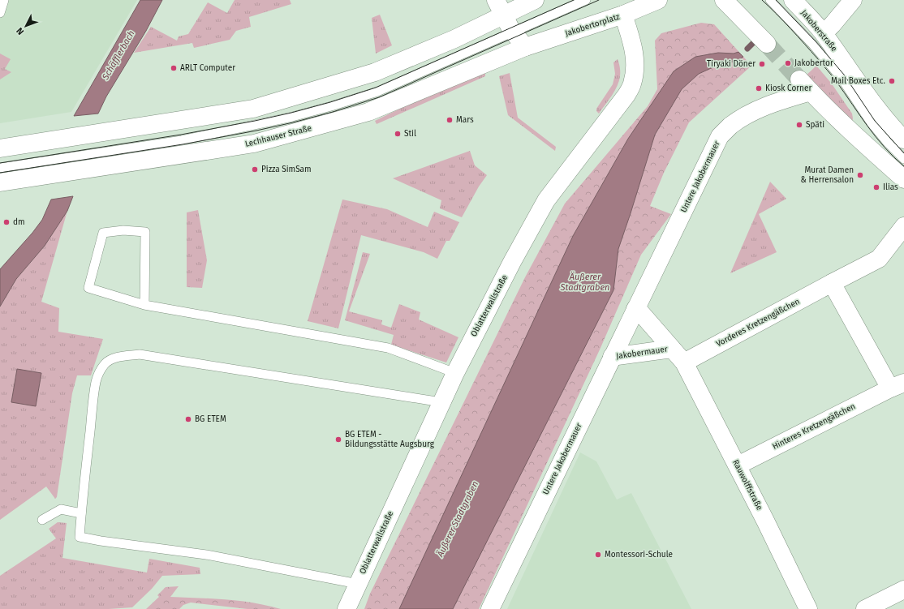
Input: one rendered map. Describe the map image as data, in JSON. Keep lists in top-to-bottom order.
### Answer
{
  "streets": {
    "street": [
      "Jakobertorplatz",
      "Jakoberstraße",
      "Lechhauser Straße",
      "Untere Jakobermauer",
      "Oblatterwallstraße",
      "Vorderes Kretzengäßchen",
      "Jakobermauer",
      "Hinteres Kretzengäßchen",
      "Rauwolffstraße"
    ]
  },
  "crossings": [
    ["Jakobertorplatz", "Lechhauser Straße"],
    ["Jakobertorplatz", "Oblatterwallstraße"],
    ["Untere Jakobermauer", "Jakobermauer"],
    ["Vorderes Kretzengäßchen", "Rauwolffstraße"],
    ["Hinteres Kretzengäßchen", "Rauwolffstraße"]
  ],
  "water": ["Schäfflerbach", "Äußerer Stadtgraben"],
  "places": [
    "Jakobertor",
    "Tiryaki Döner",
    "ARLT Computer",
    "Mail Boxes Etc.",
    "Kiosk Corner",
    "Mars",
    "Späti",
    "Stil",
    "Pizza SimSam",
    "Murat Damen & Herrensalon",
    "Ilias",
    "dm",
    "BG ETEM",
    "BG ETEM - Bildungsstätte Augsburg",
    "Montessori-Schule"
  ],
  "north": "bottom left"
}
